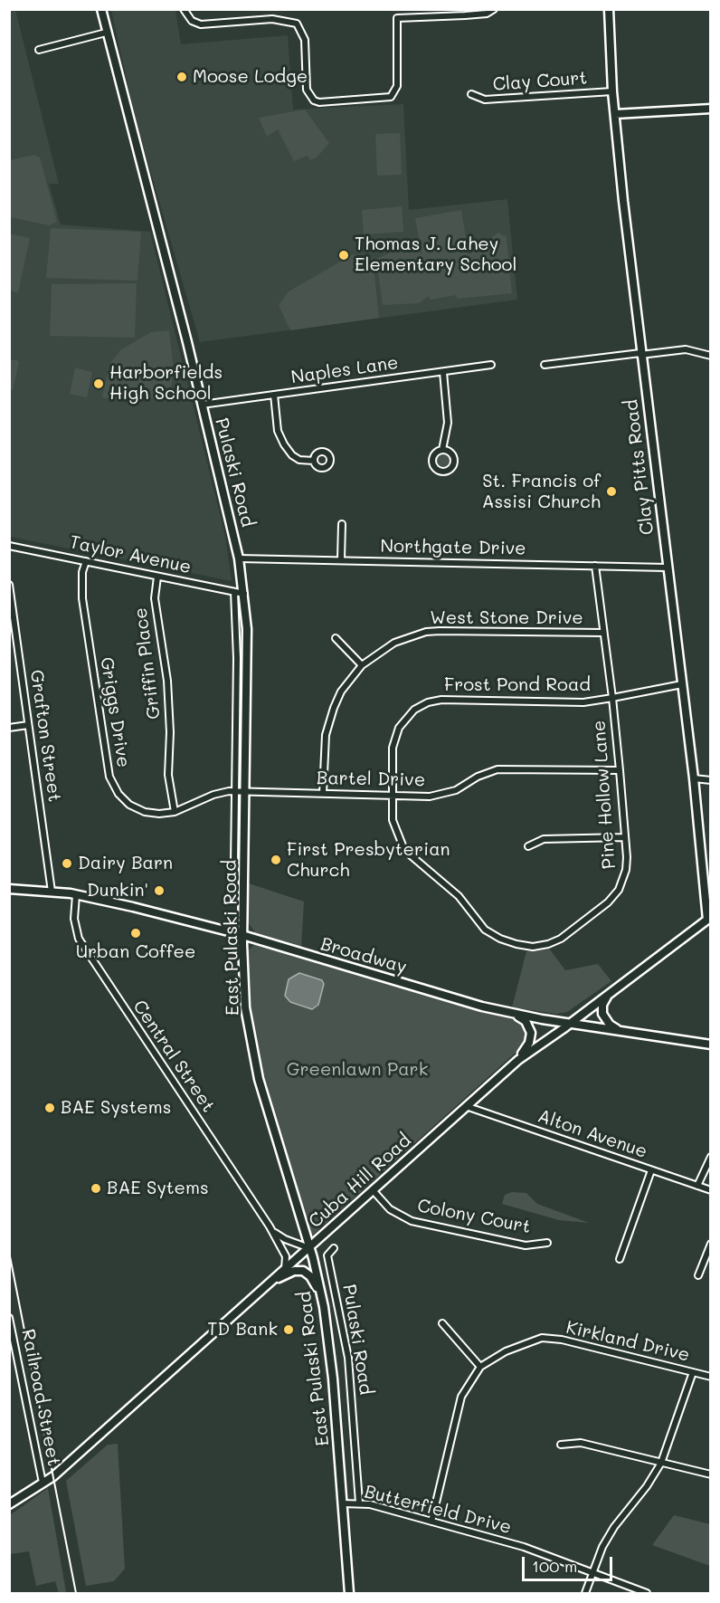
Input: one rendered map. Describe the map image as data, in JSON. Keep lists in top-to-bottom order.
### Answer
{
  "streets": {
    "main road": [
      "Clay Pitts Road",
      "Pulaski Road",
      "East Pulaski Road",
      "Broadway",
      "Cuba Hill Road"
    ],
    "street": [
      "Clay Court",
      "Naples Lane",
      "Northgate Drive",
      "Taylor Avenue",
      "West Stone Drive",
      "Griffin Place",
      "Frost Pond Road",
      "Griggs Drive",
      "Grafton Street",
      "Bartel Drive",
      "Pine Hollow Lane",
      "Central Street",
      "Alton Avenue",
      "Colony Court",
      "Kirkland Drive",
      "Railroad Street",
      "Butterfield Drive"
    ]
  },
  "crossings": [
    ["Clay Court", "Clay Pitts Road"],
    ["Naples Lane", "Pulaski Road"],
    ["Clay Pitts Road", "Northgate Drive"],
    ["Clay Pitts Road", "Frost Pond Road"],
    ["Clay Pitts Road", "Cuba Hill Road"],
    ["Pulaski Road", "Northgate Drive"],
    ["Pulaski Road", "Taylor Avenue"],
    ["Pulaski Road", "Griggs Drive"],
    ["Pulaski Road", "Bartel Drive"],
    ["Pulaski Road", "East Pulaski Road"],
    ["Pulaski Road", "Butterfield Drive"],
    ["Northgate Drive", "Pine Hollow Lane"],
    ["Taylor Avenue", "Griffin Place"],
    ["Taylor Avenue", "Griggs Drive"],
    ["West Stone Drive", "Bartel Drive"],
    ["West Stone Drive", "Pine Hollow Lane"],
    ["Griffin Place", "Griggs Drive"],
    ["Frost Pond Road", "Bartel Drive"],
    ["Frost Pond Road", "Pine Hollow Lane"],
    ["Griggs Drive", "Bartel Drive"],
    ["Griggs Drive", "East Pulaski Road"],
    ["Grafton Street", "Broadway"],
    ["Bartel Drive", "Pine Hollow Lane"],
    ["Bartel Drive", "East Pulaski Road"],
    ["East Pulaski Road", "Broadway"],
    ["East Pulaski Road", "Central Street"],
    ["East Pulaski Road", "Cuba Hill Road"],
    ["East Pulaski Road", "Butterfield Drive"],
    ["Broadway", "Central Street"],
    ["Broadway", "Cuba Hill Road"],
    ["Central Street", "Cuba Hill Road"],
    ["Alton Avenue", "Cuba Hill Road"],
    ["Cuba Hill Road", "Colony Court"],
    ["Cuba Hill Road", "Railroad Street"],
    ["Kirkland Drive", "Butterfield Drive"]
  ],
  "parks": ["Greenlawn Park"],
  "places": [
    "Moose Lodge",
    "Thomas J. Lahey Elementary School",
    "Harborfields High School",
    "St. Francis of Assisi Church",
    "First Presbyterian Church",
    "Dairy Barn",
    "Dunkin'",
    "Urban Coffee",
    "BAE Systems",
    "BAE Sytems",
    "TD Bank"
  ],
  "scale_bar": "100 m"
}
